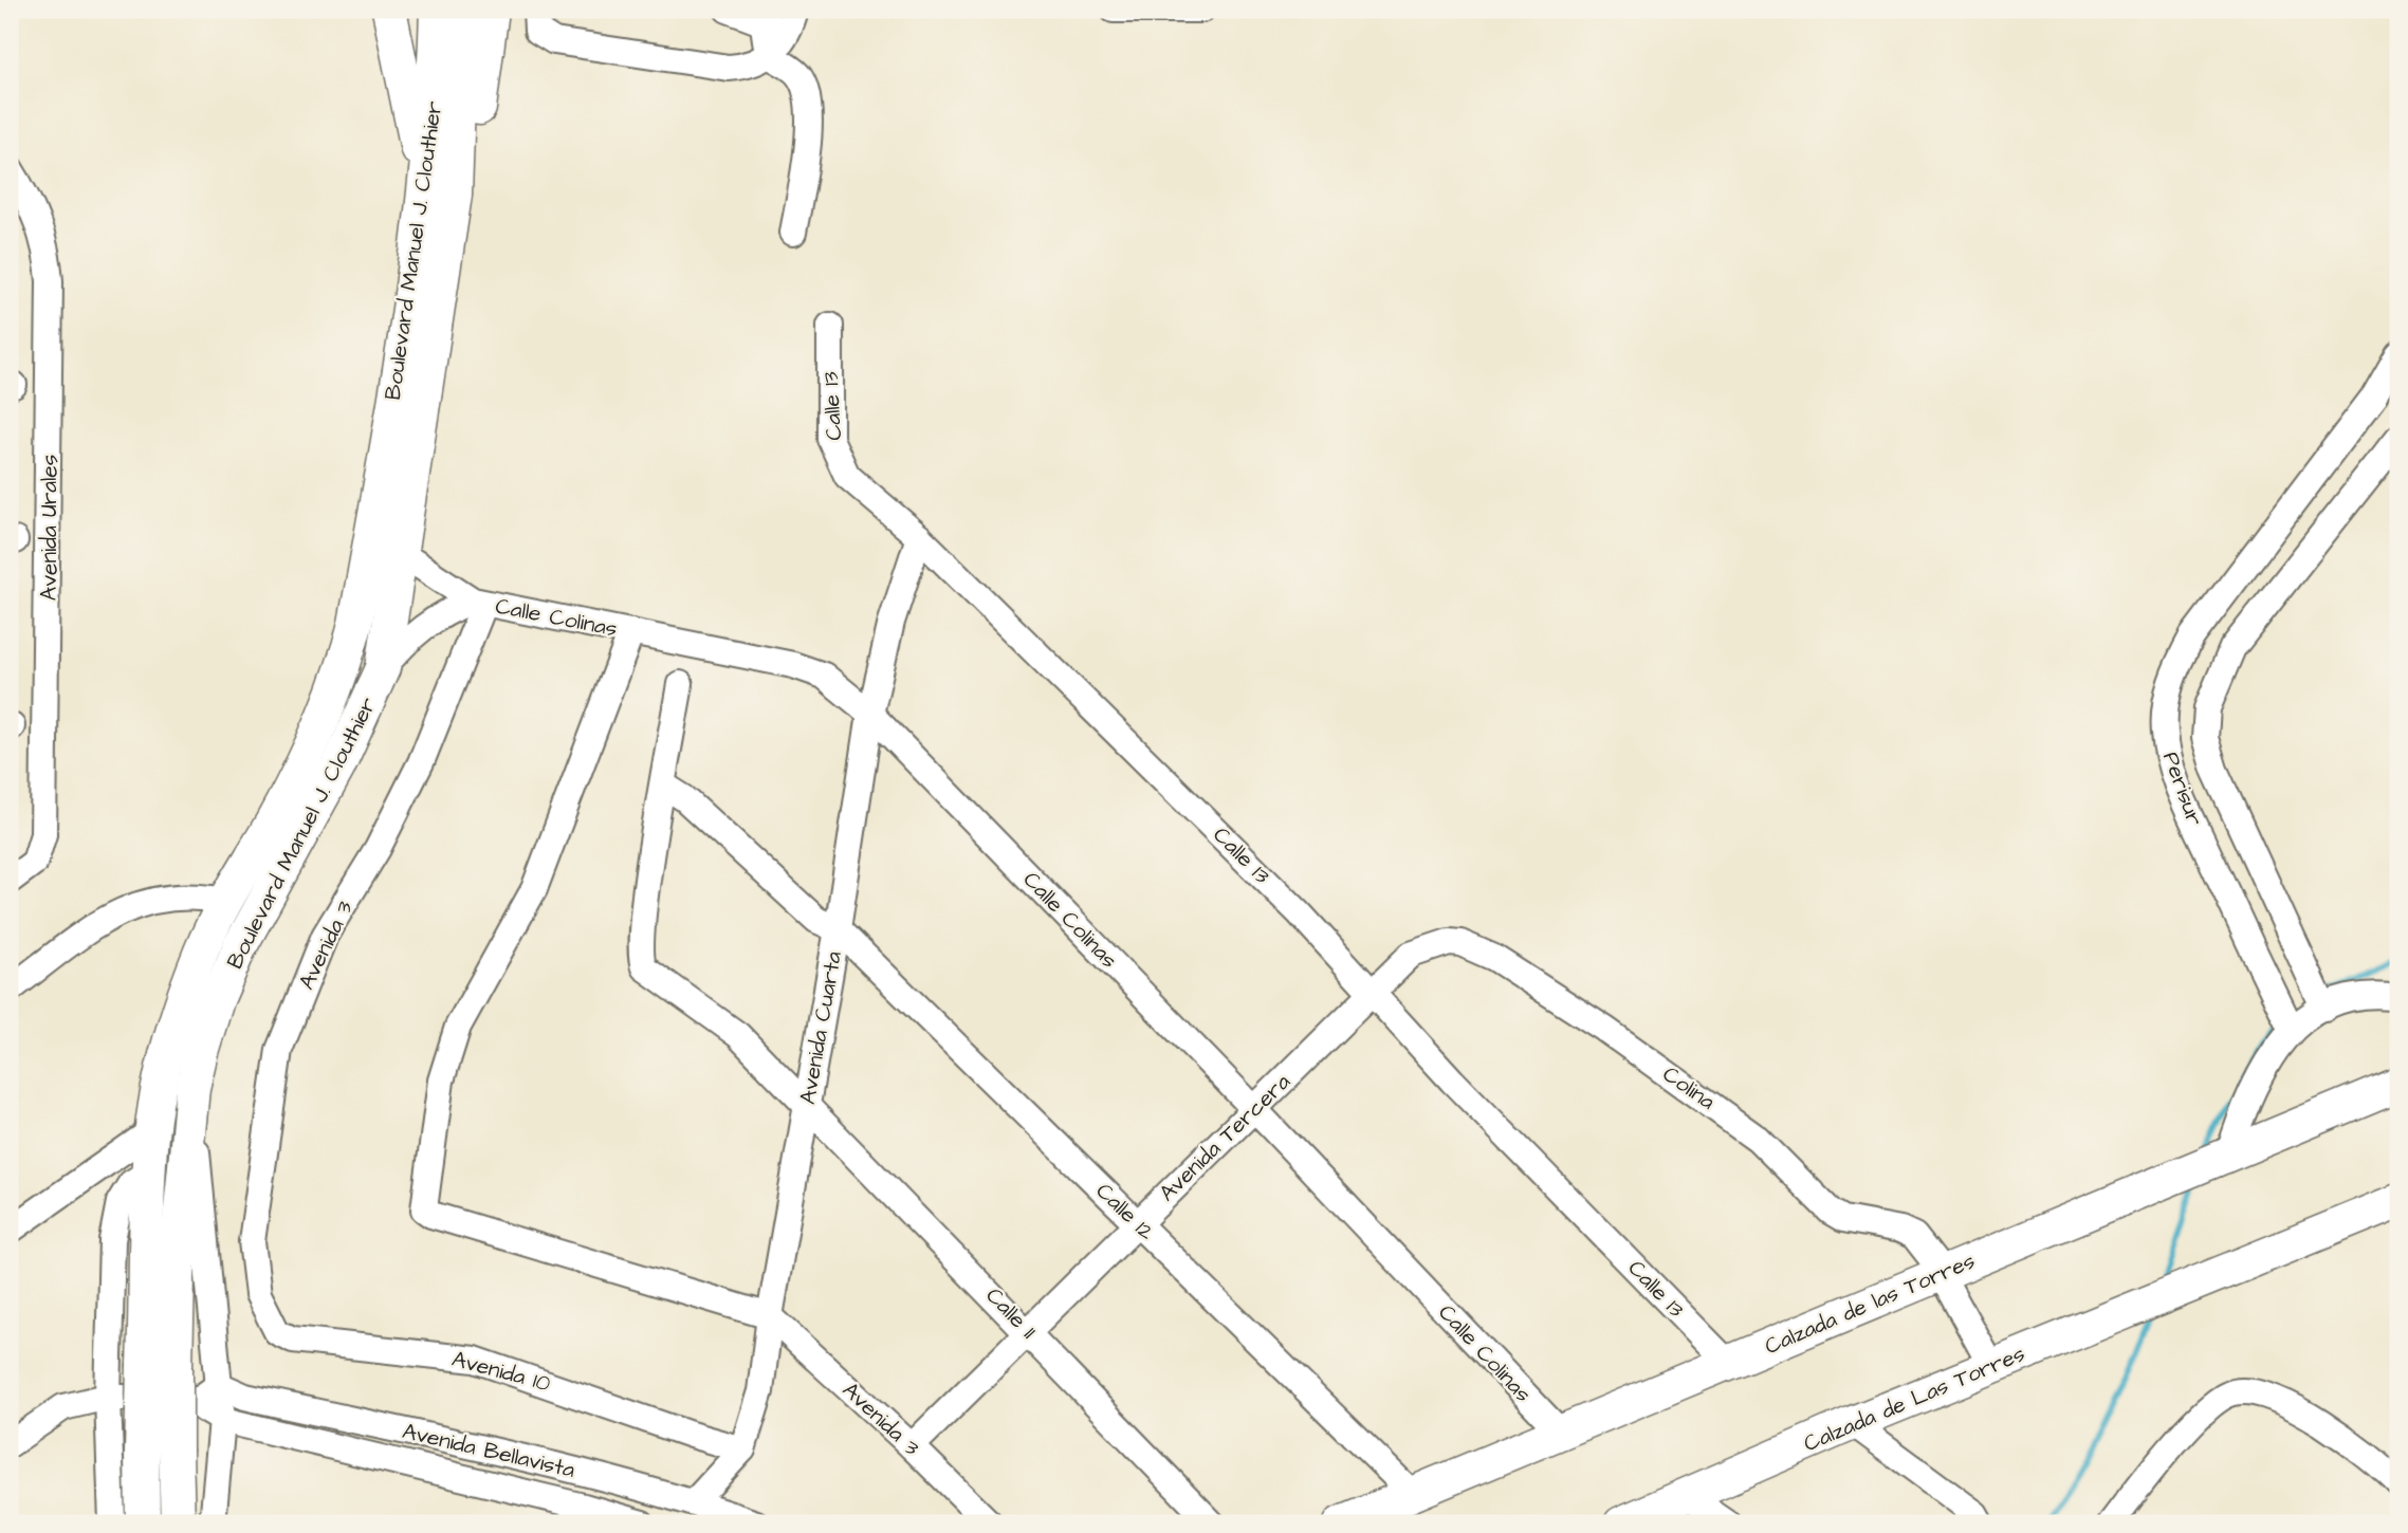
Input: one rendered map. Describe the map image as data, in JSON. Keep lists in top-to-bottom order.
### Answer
{
  "streets": {
    "main road": ["Boulevard Manuel J. Clouthier", "Calzada de las Torres", "Calzada de Las Torres"],
    "street": [
      "Calle 13",
      "Avenida Urales",
      "Calle Colinas",
      "Perisur",
      "Avenida 3",
      "Avenida Cuarta",
      "Colina",
      "Avenida Tercera",
      "Calle 12",
      "Calle 11",
      "Avenida 10",
      "Avenida Bellavista"
    ]
  },
  "crossings": [
    ["Boulevard Manuel J. Clouthier", "Calle Colinas"],
    ["Calle 13", "Avenida Cuarta"],
    ["Calle 13", "Avenida Tercera"],
    ["Calle 13", "Calzada de las Torres"],
    ["Calle Colinas", "Avenida 3"],
    ["Calle Colinas", "Avenida Cuarta"],
    ["Calle Colinas", "Avenida Tercera"],
    ["Calle Colinas", "Calzada de las Torres"],
    ["Avenida 3", "Avenida Cuarta"],
    ["Avenida 3", "Avenida Tercera"],
    ["Avenida 3", "Avenida 10"],
    ["Avenida Cuarta", "Calle 12"],
    ["Avenida Cuarta", "Calle 11"],
    ["Avenida Cuarta", "Avenida 10"],
    ["Avenida Cuarta", "Avenida Bellavista"],
    ["Colina", "Avenida Tercera"],
    ["Colina", "Calzada de las Torres"],
    ["Colina", "Calzada de Las Torres"],
    ["Avenida Tercera", "Calle 12"],
    ["Avenida Tercera", "Calle 11"],
    ["Calle 12", "Calzada de las Torres"],
    ["Calle 12", "Calle 11"]
  ]
}
